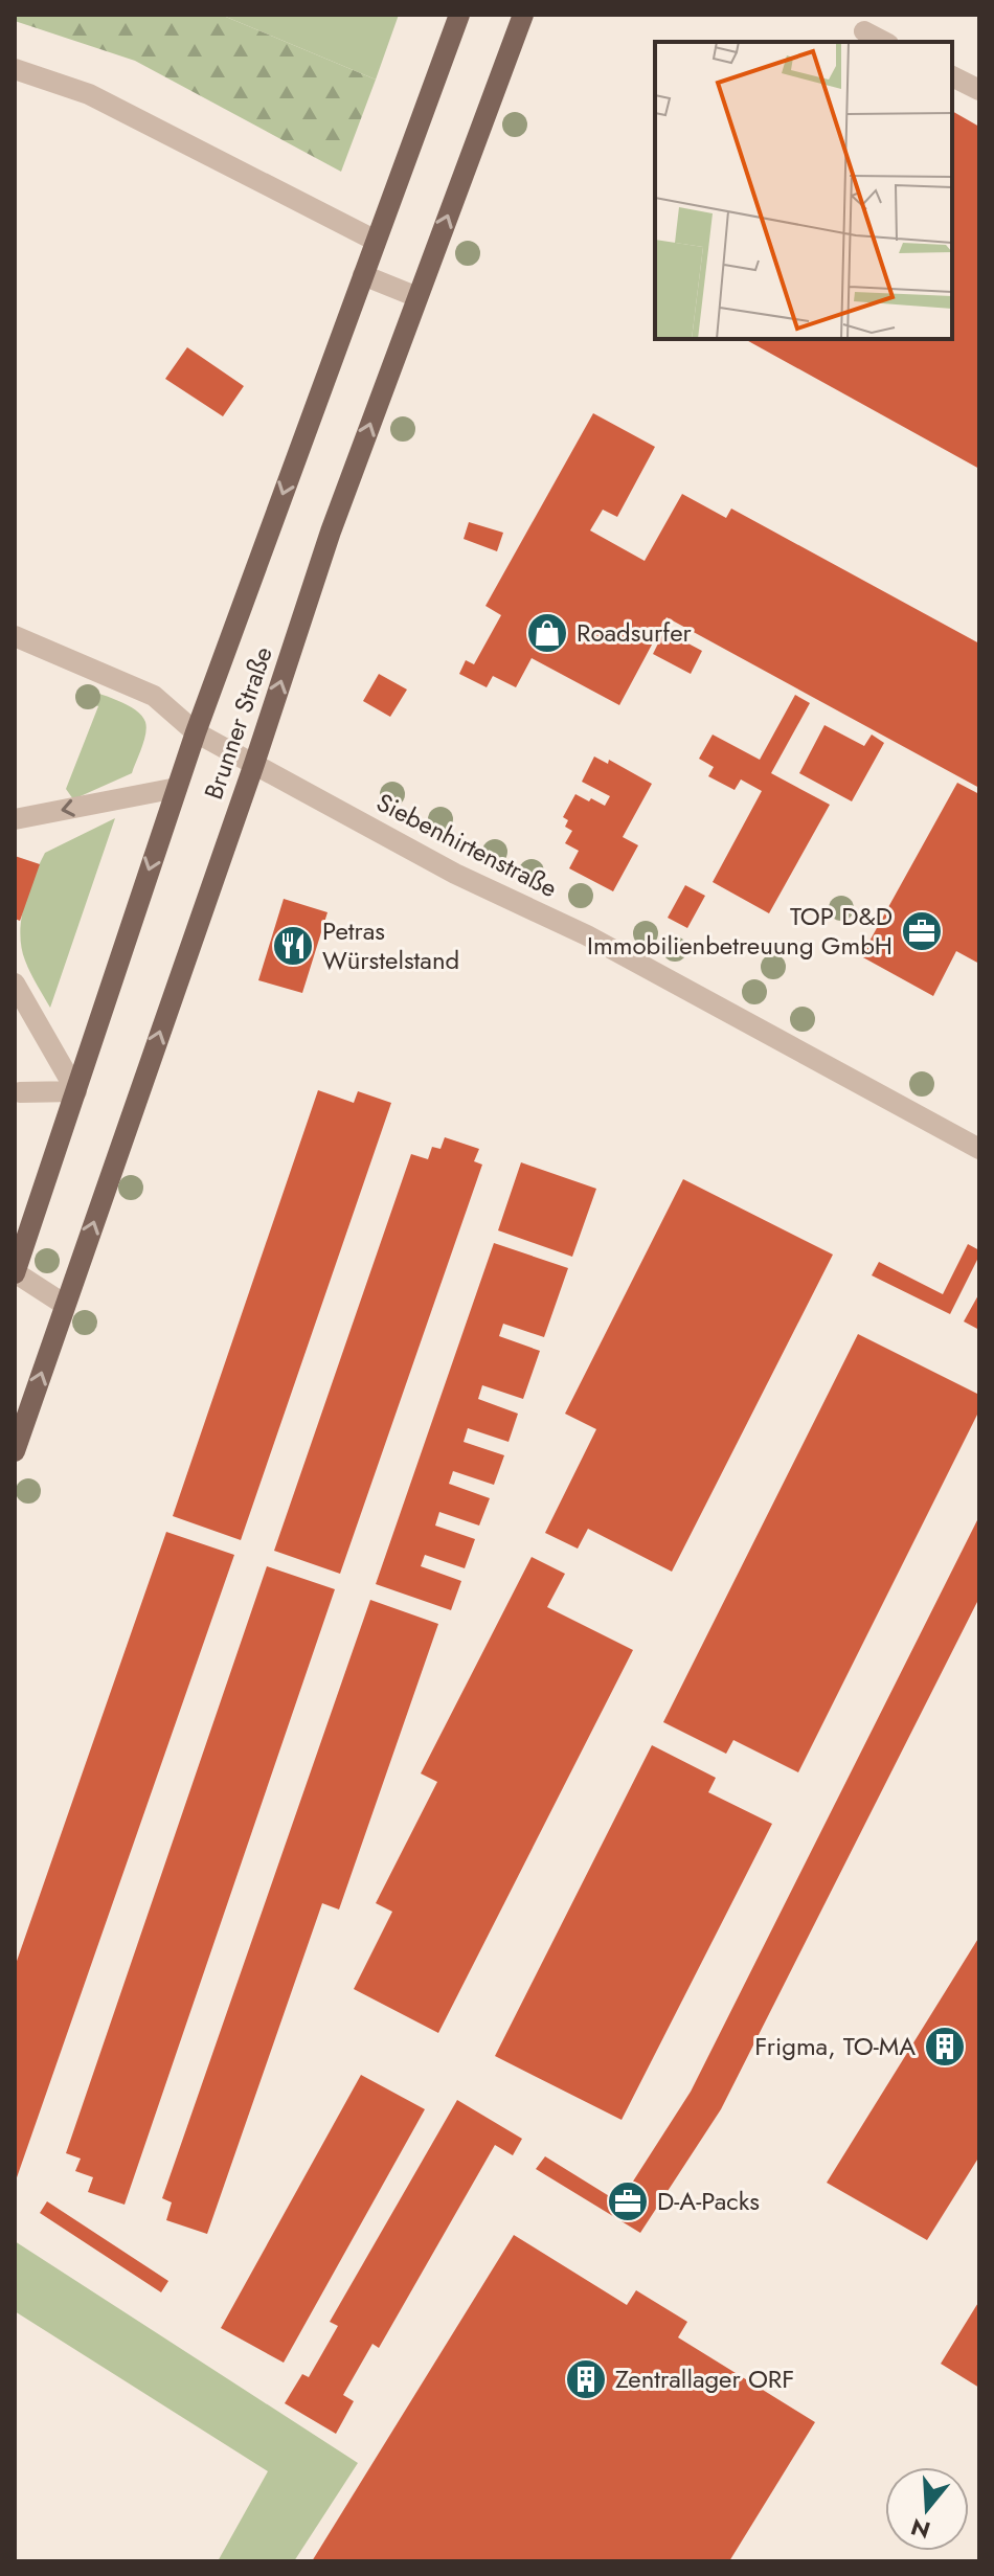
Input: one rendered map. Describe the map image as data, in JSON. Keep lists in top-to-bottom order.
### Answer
{
  "streets": {
    "main road": ["Brunner Straße"],
    "street": ["Siebenhirtenstraße"]
  },
  "crossings": [
    ["Brunner Straße", "Siebenhirtenstraße"]
  ],
  "places": {
    "shop": ["Roadsurfer"],
    "office": ["TOP D&D Immobilienbetreuung GmbH", "D-A-Packs"],
    "restaurant": ["Petras Würstelstand"],
    "building": ["Frigma, TO-MA", "Zentrallager ORF"]
  },
  "north": "bottom"
}
